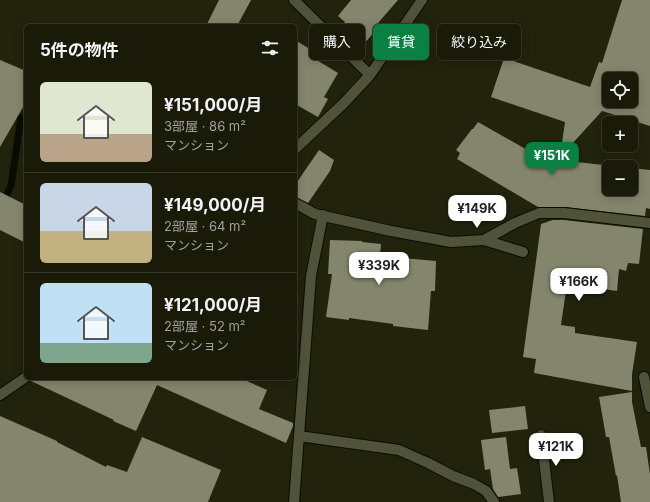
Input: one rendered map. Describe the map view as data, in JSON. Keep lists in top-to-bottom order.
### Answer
{
  "page": {
    "chip": ["購入", "賃貸", "絞り込み"],
    "heading": "5件の物件",
    "map_buttons": ["+", "−"],
    "list": [
      {
        "name": "¥151,000/月",
        "note": "3部屋 · 86 m² · マンション"
      },
      {
        "name": "¥149,000/月",
        "note": "2部屋 · 64 m² · マンション"
      },
      {
        "name": "¥121,000/月",
        "note": "2部屋 · 52 m² · マンション"
      }
    ],
    "price": [
      "¥151K",
      "¥149K",
      "¥339K",
      "¥166K",
      "¥121K"
    ]
  }
}
